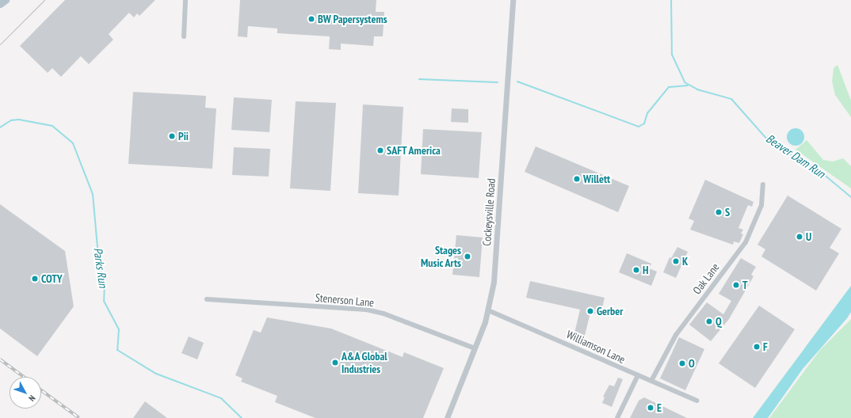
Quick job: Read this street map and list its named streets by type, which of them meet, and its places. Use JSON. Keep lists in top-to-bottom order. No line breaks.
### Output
{"streets":{"street":["Cockeysville Road","Oak Lane","Stenerson Lane","Williamson Lane"]},"crossings":[["Cockeysville Road","Stenerson Lane"],["Cockeysville Road","Williamson Lane"],["Oak Lane","Williamson Lane"]],"water":["Beaver Dam Run","Parks Run"],"places":["BW Papersystems","Pii","SAFT America","Willett","S","U","Stages Music Arts","K","H","COTY","T","Gerber","Q","F","A&A Global Industries","O","E"],"north":"bottom right"}
